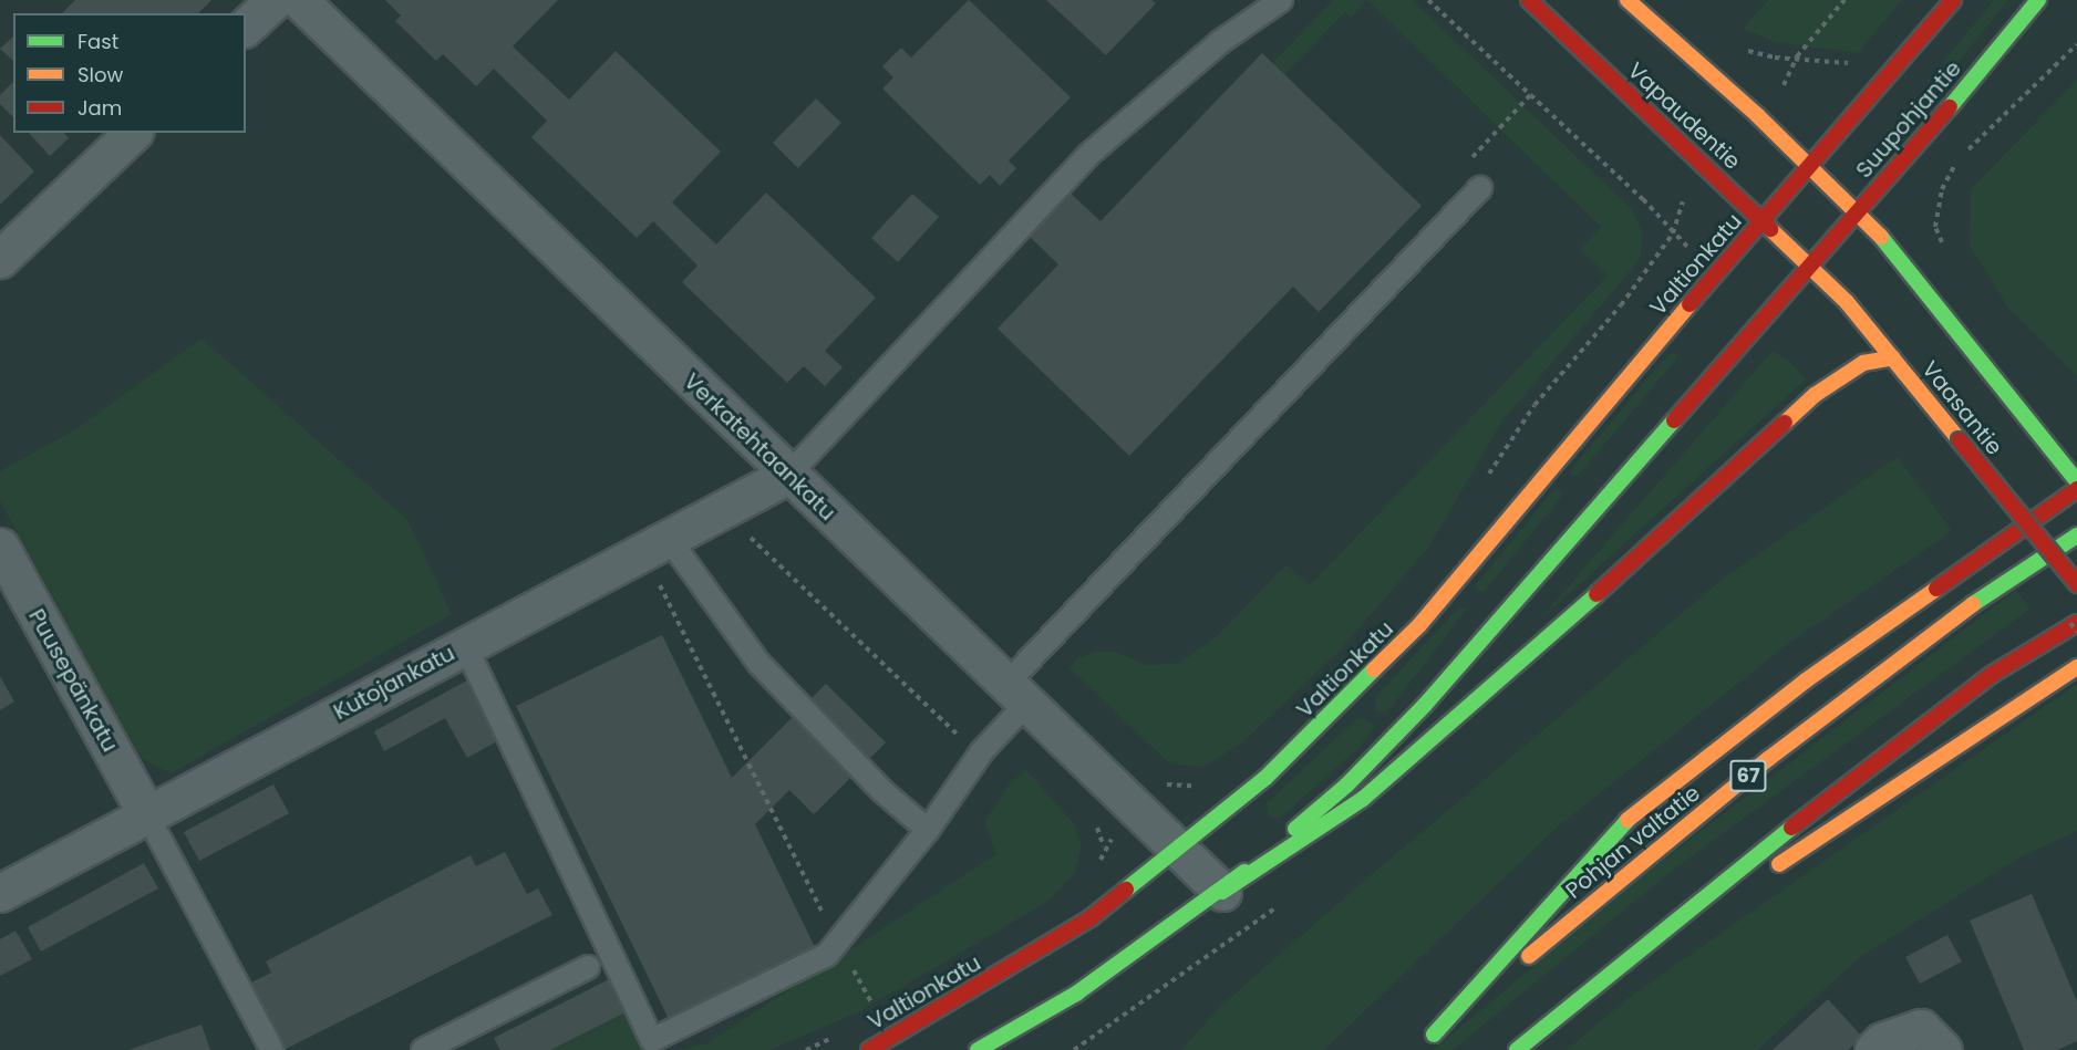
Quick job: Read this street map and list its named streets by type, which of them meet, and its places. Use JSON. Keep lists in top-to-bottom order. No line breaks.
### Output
{"streets":{"main road":["Vapaudentie","Suupohjantie","Valtionkatu","Vaasantie","67","Pohjan valtatie"],"street":["Verkatehtaankatu","Puusepänkatu","Kutojankatu"]},"crossings":[["Vapaudentie","Suupohjantie"],["Vapaudentie","Valtionkatu"],["Vapaudentie","Vaasantie"],["Suupohjantie","Valtionkatu"],["Suupohjantie","Vaasantie"],["Valtionkatu","Verkatehtaankatu"],["Verkatehtaankatu","Kutojankatu"],["Puusepänkatu","Kutojankatu"]],"legend":["Fast","Slow","Jam"]}
